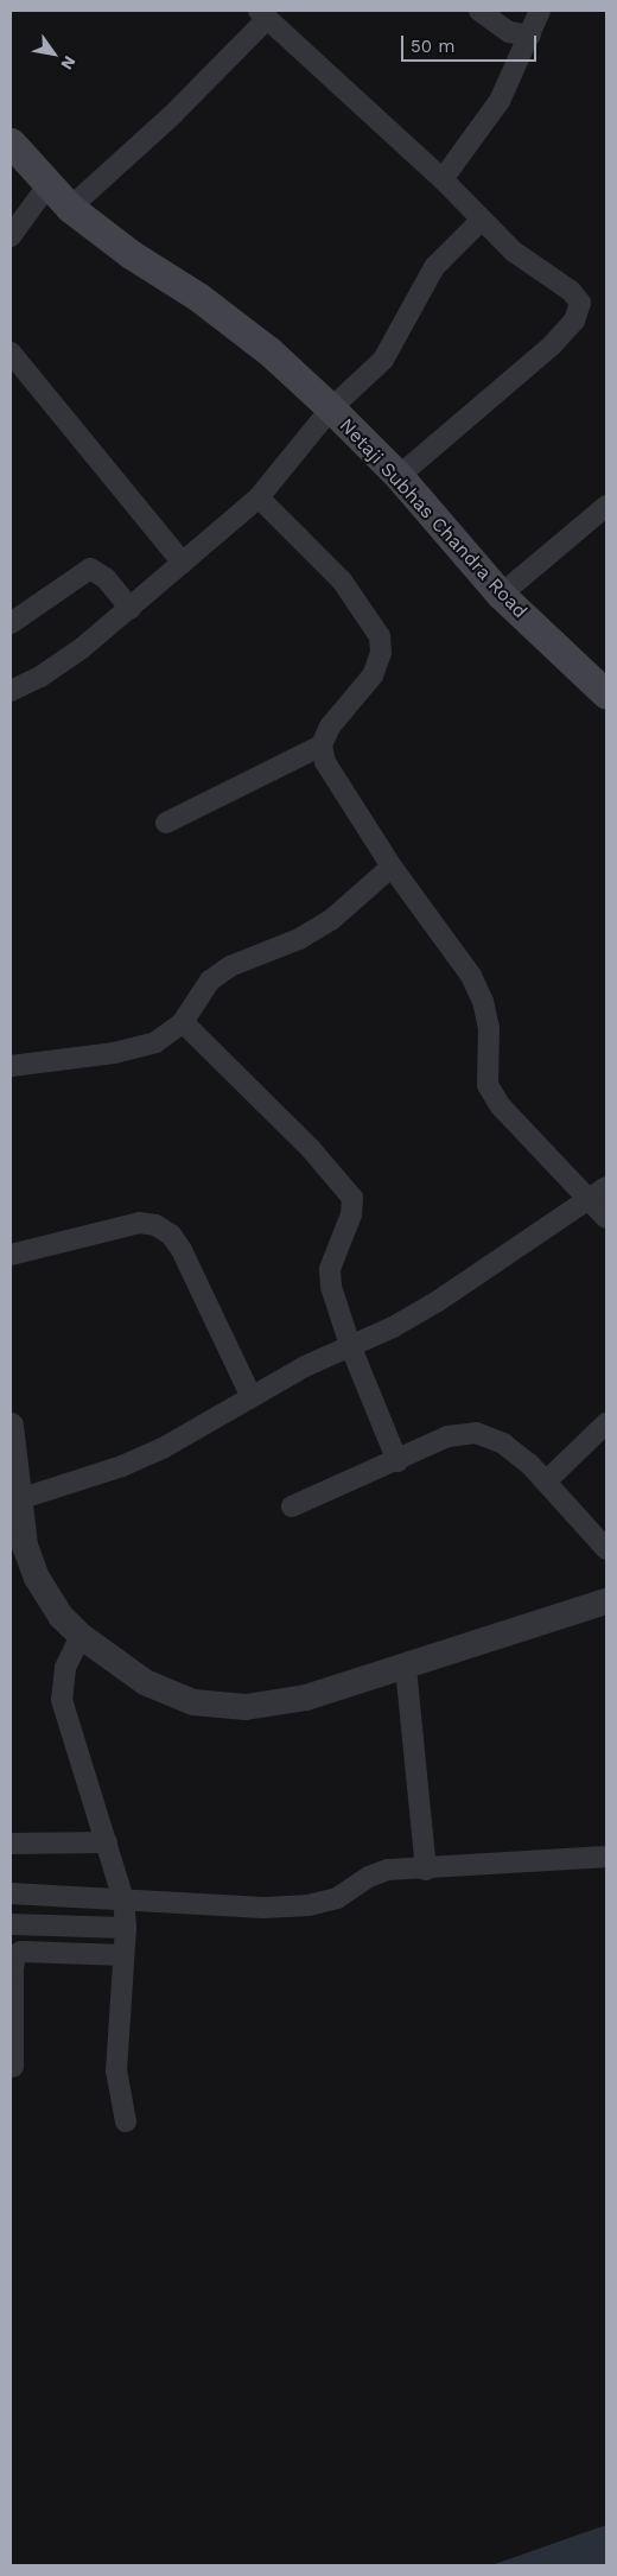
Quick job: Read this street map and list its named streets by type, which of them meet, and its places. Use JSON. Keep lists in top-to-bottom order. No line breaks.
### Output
{"streets":{"main road":["Netaji Subhas Chandra Road"]},"scale_bar":"50 m","north":"bottom right"}
